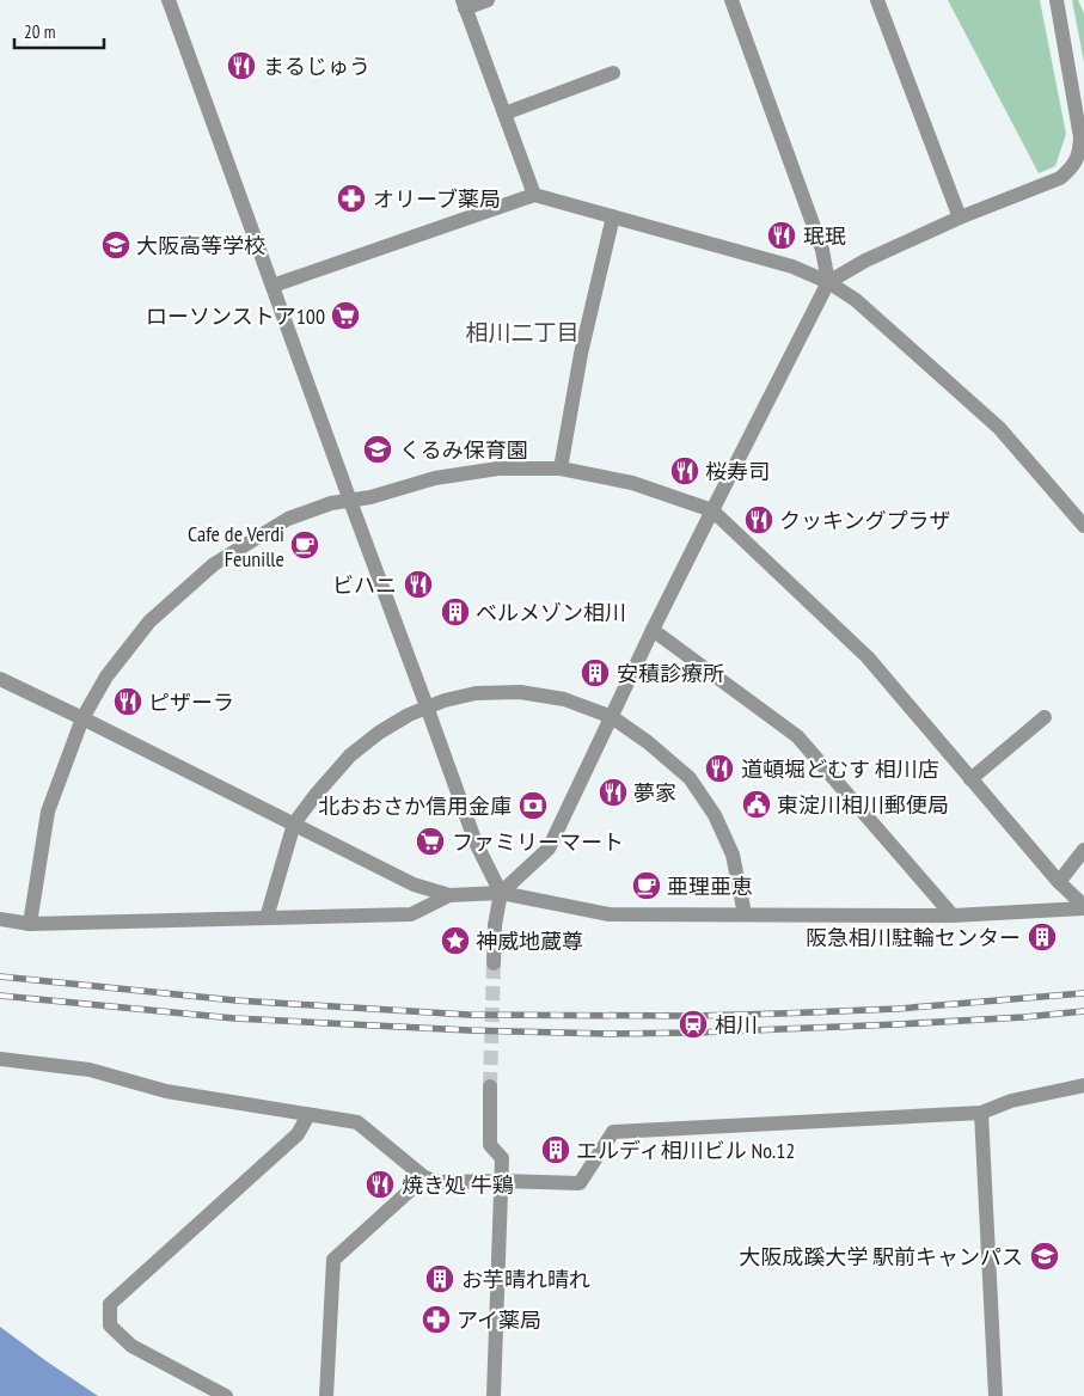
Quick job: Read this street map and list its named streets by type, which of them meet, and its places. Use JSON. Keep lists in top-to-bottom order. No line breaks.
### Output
{"districts":["相川二丁目"],"places":{"restaurant":["まるじゅう","珉珉","桜寿司","クッキングプラザ","ビハニ","ピザーラ","道頓堀どむす 相川店","夢家","焼き処 牛鶏"],"pharmacy":["オリーブ薬局","アイ薬局"],"school or university":["大阪高等学校","くるみ保育園","大阪成蹊大学 駅前キャンパス"],"supermarket":["ローソンストア100","ファミリーマート"],"cafe":["Cafe de Verdi Feunille","亜理亜恵"],"building":["ベルメゾン相川","安積診療所","阪急相川駐輪センター","エルディ相川ビル No.12","お芋晴れ晴れ"],"public building":["東淀川相川郵便局"],"bank":["北おおさか信用金庫"],"place":["神威地蔵尊"],"station":["相川"]},"scale_bar":"20 m"}
